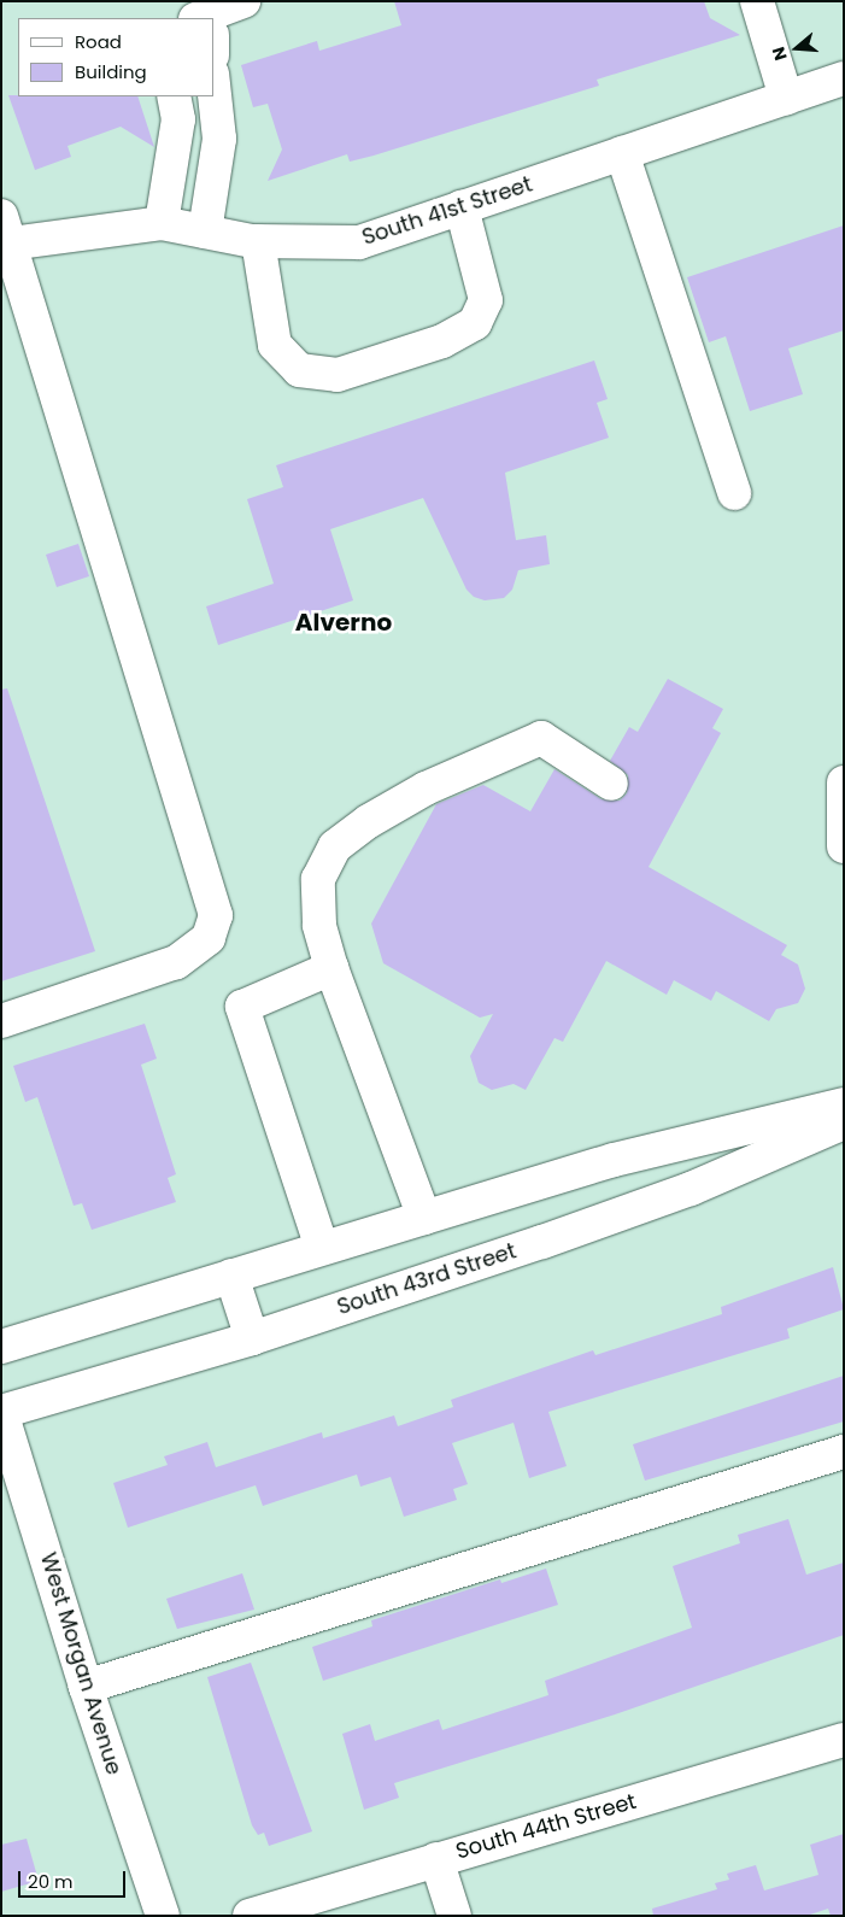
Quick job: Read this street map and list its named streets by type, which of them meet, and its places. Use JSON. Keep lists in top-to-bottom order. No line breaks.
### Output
{"streets":{"street":["South 41st Street","South 43rd Street","West Morgan Avenue","South 44th Street"]},"crossings":[["South 43rd Street","West Morgan Avenue"]],"districts":["Alverno"],"legend":["Road","Building"],"scale_bar":"20 m","north":"left"}
